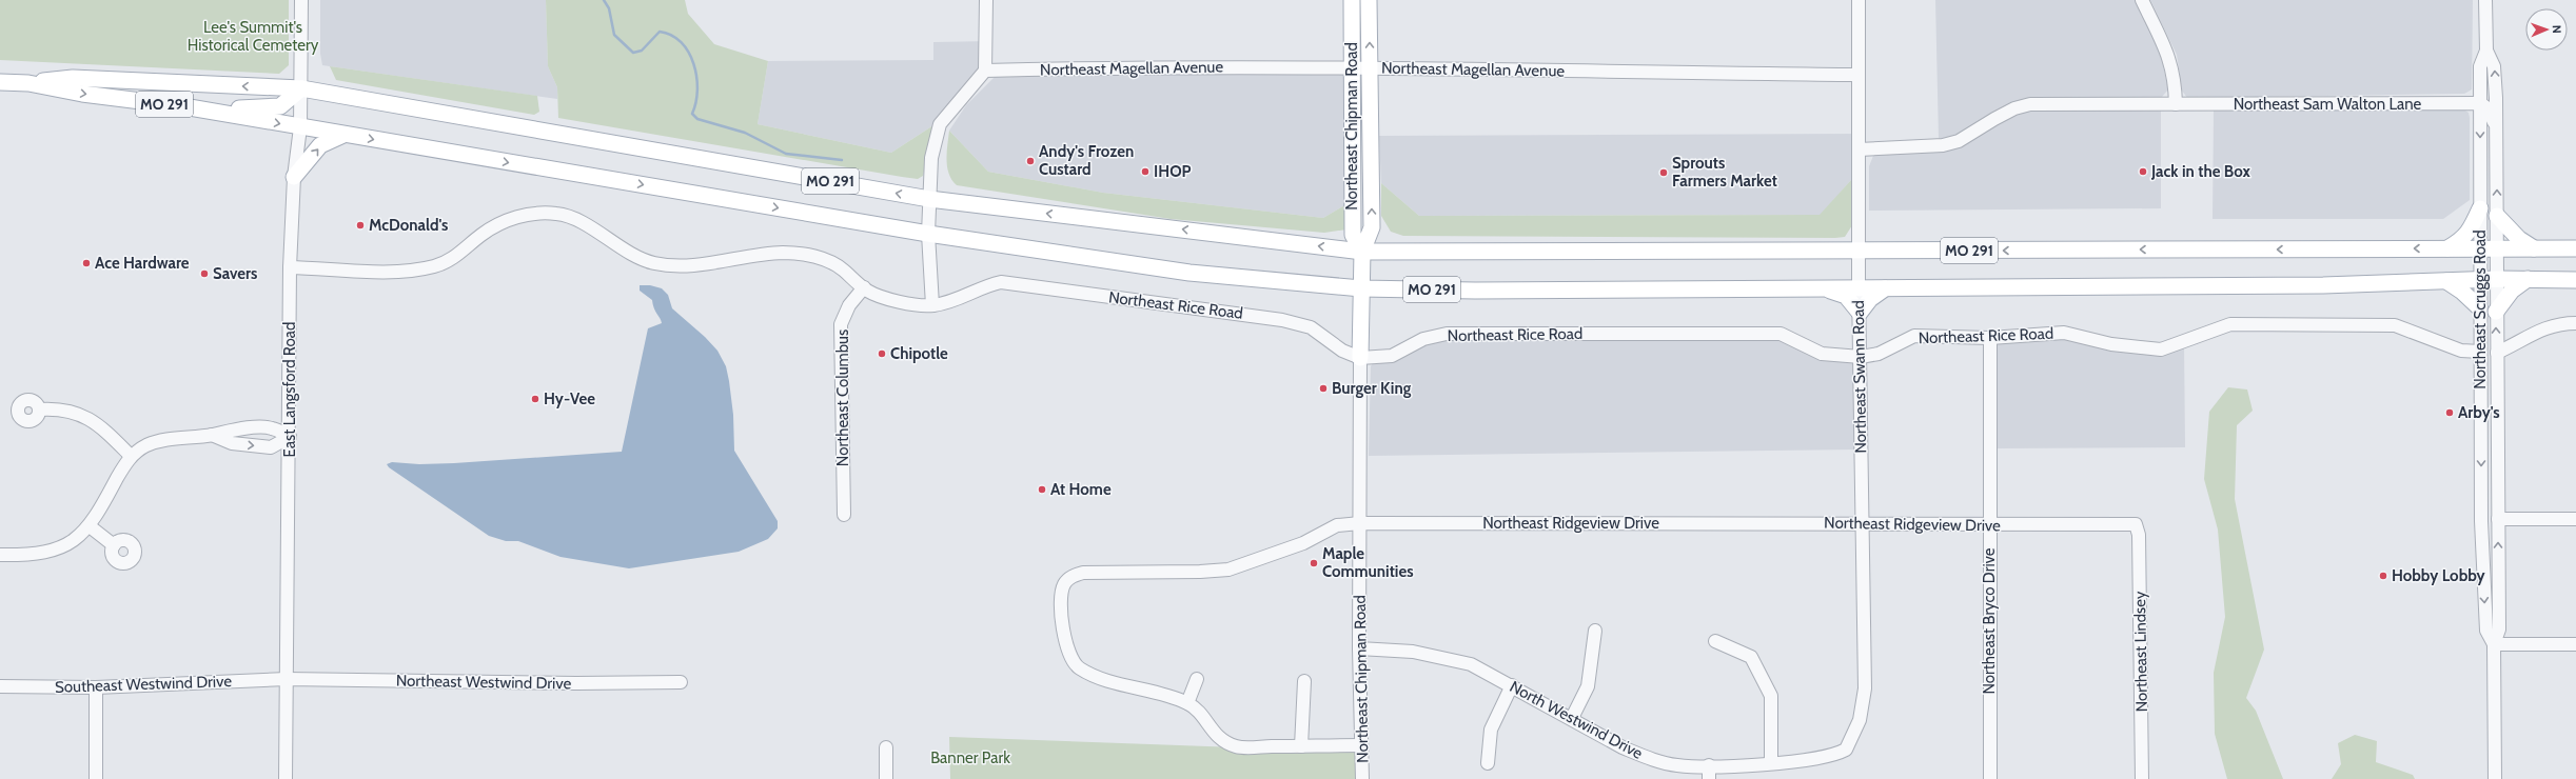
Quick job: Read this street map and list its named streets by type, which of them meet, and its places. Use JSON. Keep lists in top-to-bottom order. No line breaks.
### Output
{"streets":{"main road":["MO 291","Northeast Chipman Road"],"street":["Northeast Magellan Avenue","Northeast Sam Walton Lane","Northeast Rice Road","Northeast Scruggs Road","Northeast Swann Road","East Langsford Road","Northeast Columbus","Northeast Ridgeview Drive","Northeast Bryco Drive","Northeast Lindsey","Northeast Westwind Drive","Southeast Westwind Drive","North Westwind Drive"]},"crossings":[["Northeast Magellan Avenue","Northeast Chipman Road"],["Northeast Magellan Avenue","Northeast Swann Road"],["MO 291","Northeast Chipman Road"],["MO 291","Northeast Scruggs Road"],["MO 291","Northeast Swann Road"],["MO 291","East Langsford Road"],["Northeast Sam Walton Lane","Northeast Scruggs Road"],["Northeast Sam Walton Lane","Northeast Swann Road"],["Northeast Chipman Road","Northeast Rice Road"],["Northeast Chipman Road","Northeast Ridgeview Drive"],["Northeast Chipman Road","North Westwind Drive"],["Northeast Rice Road","Northeast Scruggs Road"],["Northeast Rice Road","Northeast Swann Road"],["Northeast Rice Road","East Langsford Road"],["Northeast Rice Road","Northeast Columbus"],["Northeast Rice Road","Northeast Bryco Drive"],["Northeast Swann Road","Northeast Ridgeview Drive"],["Northeast Swann Road","North Westwind Drive"],["East Langsford Road","Northeast Westwind Drive"],["East Langsford Road","Southeast Westwind Drive"],["Northeast Ridgeview Drive","Northeast Bryco Drive"],["Northeast Ridgeview Drive","Northeast Lindsey"],["Northeast Westwind Drive","Southeast Westwind Drive"]],"parks":["Lee's Summit's Historical Cemetery","Banner Park"],"places":["Andy's Frozen Custard","IHOP","Jack in the Box","Sprouts Farmers Market","McDonald's","Ace Hardware","Savers","Chipotle","Burger King","Hy-Vee","Arby's","At Home","Maple Communities","Hobby Lobby"],"north":"right"}
